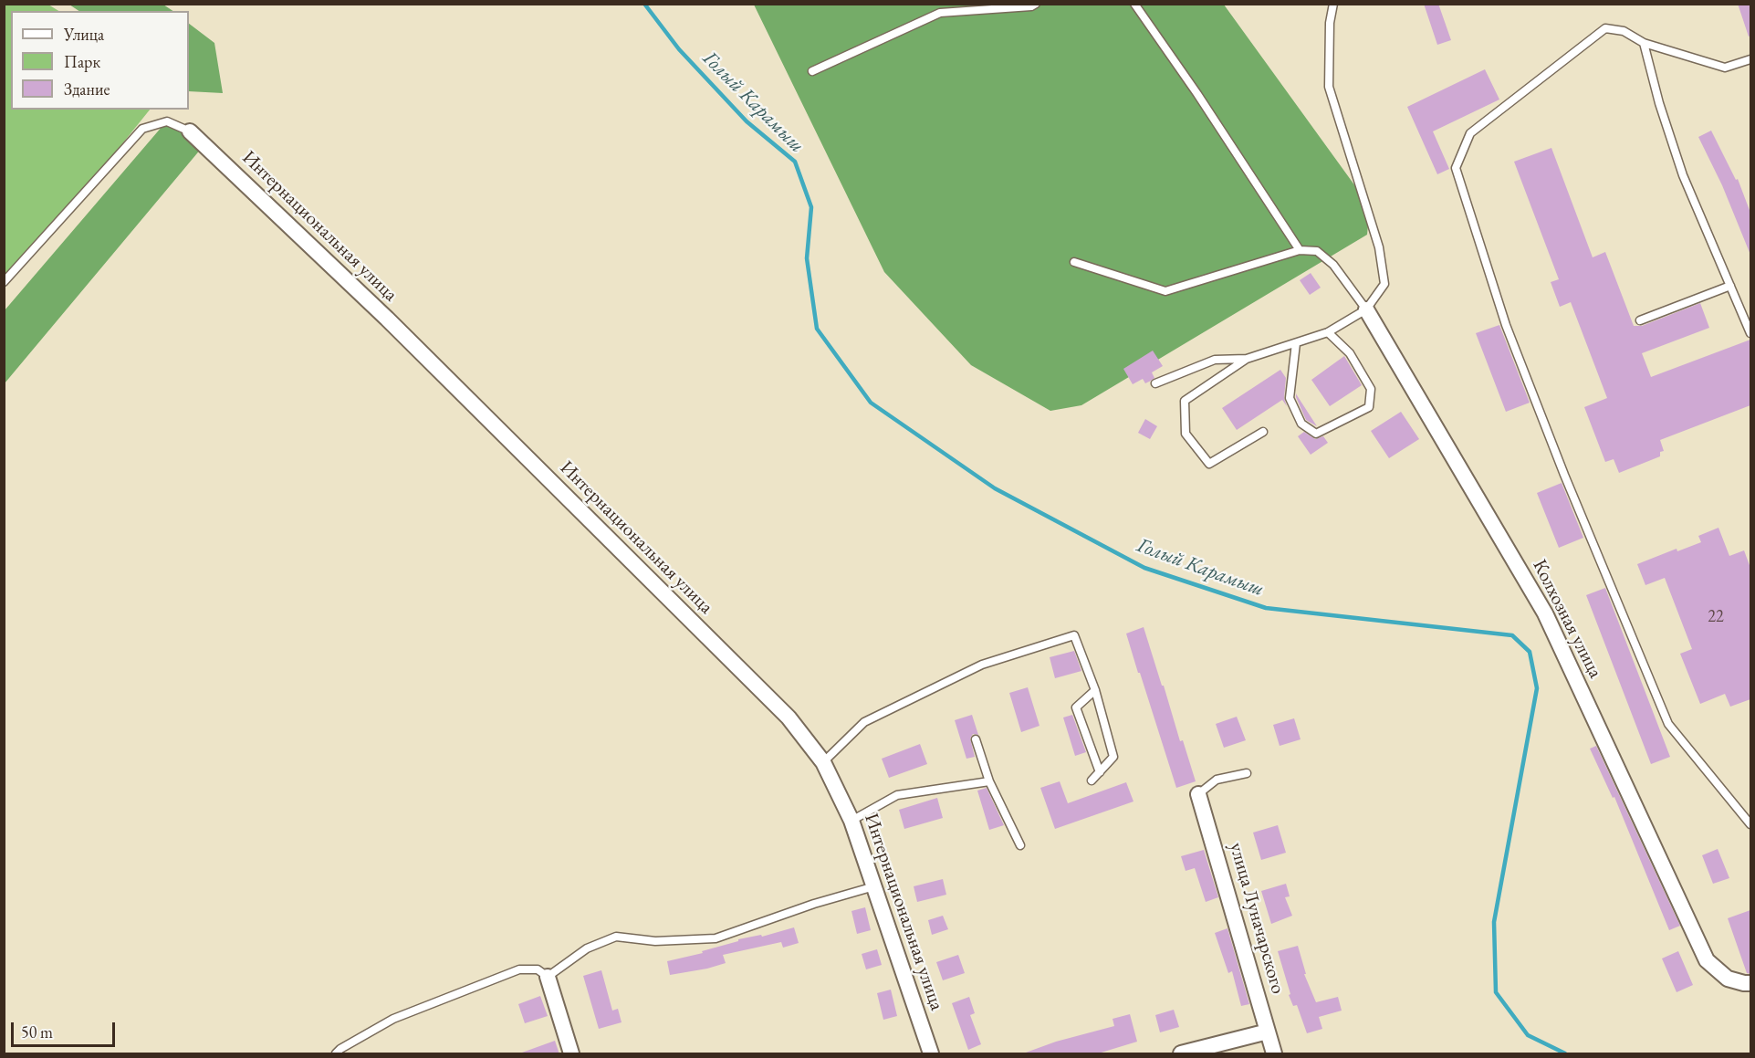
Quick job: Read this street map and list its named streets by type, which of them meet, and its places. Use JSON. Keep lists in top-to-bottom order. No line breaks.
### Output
{"streets":{"street":["Интернациональная улица","Колхозная улица","улица Луначарского"]},"water":["Голый Карамыш"],"house_numbers":["22"],"legend":["Улица","Парк","Здание"],"scale_bar":"50 m"}
